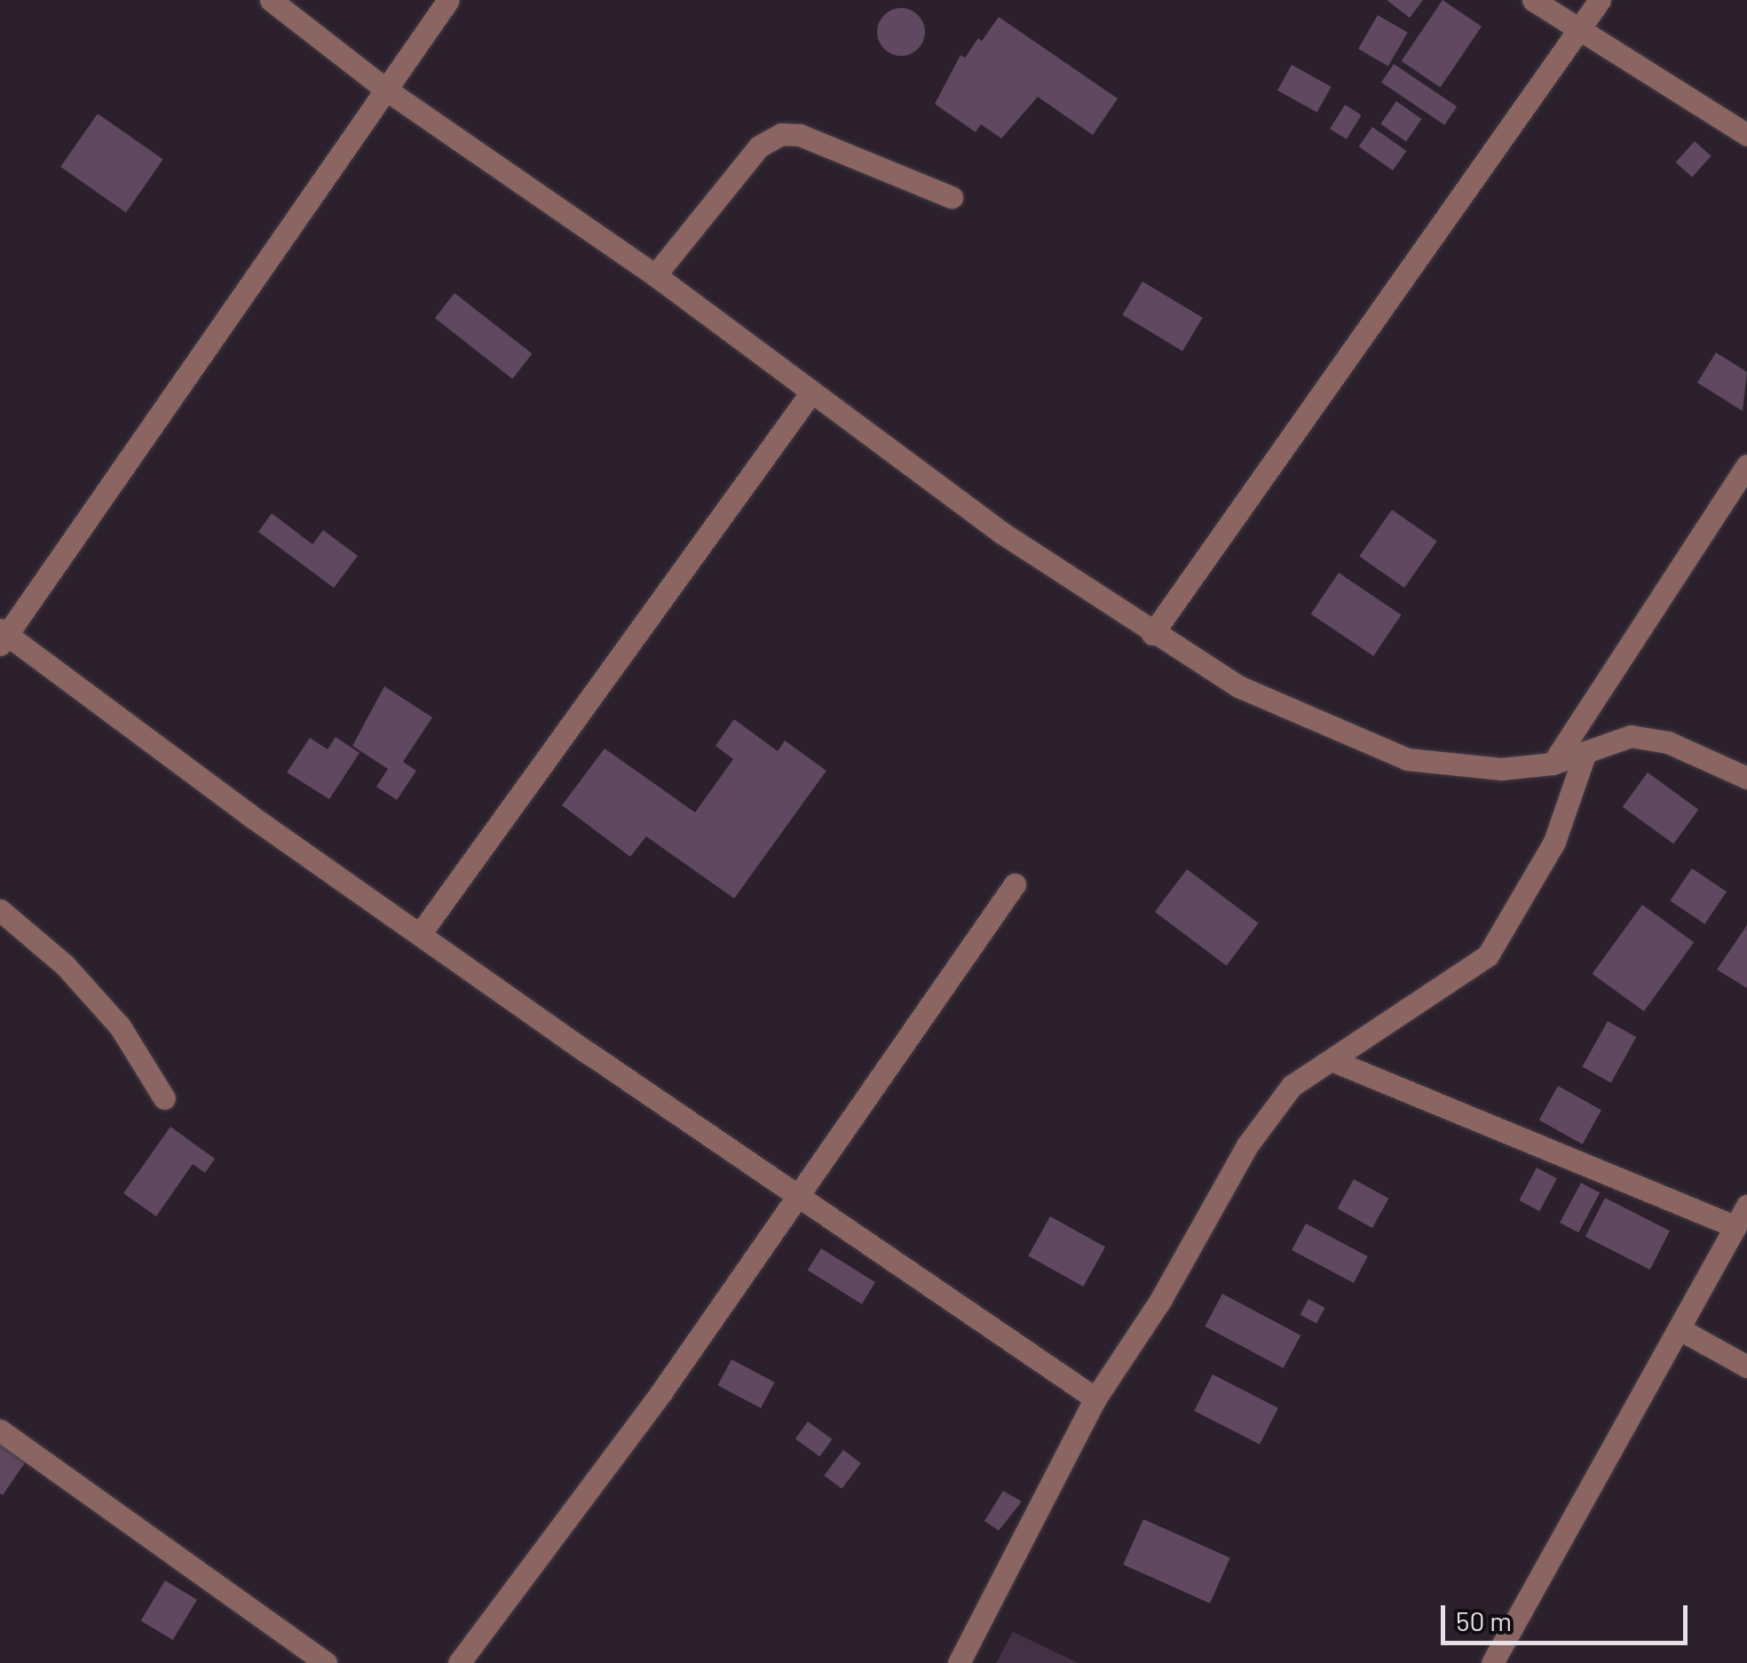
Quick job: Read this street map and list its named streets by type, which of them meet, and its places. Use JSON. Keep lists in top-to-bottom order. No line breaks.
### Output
{"scale_bar":"50 m"}
